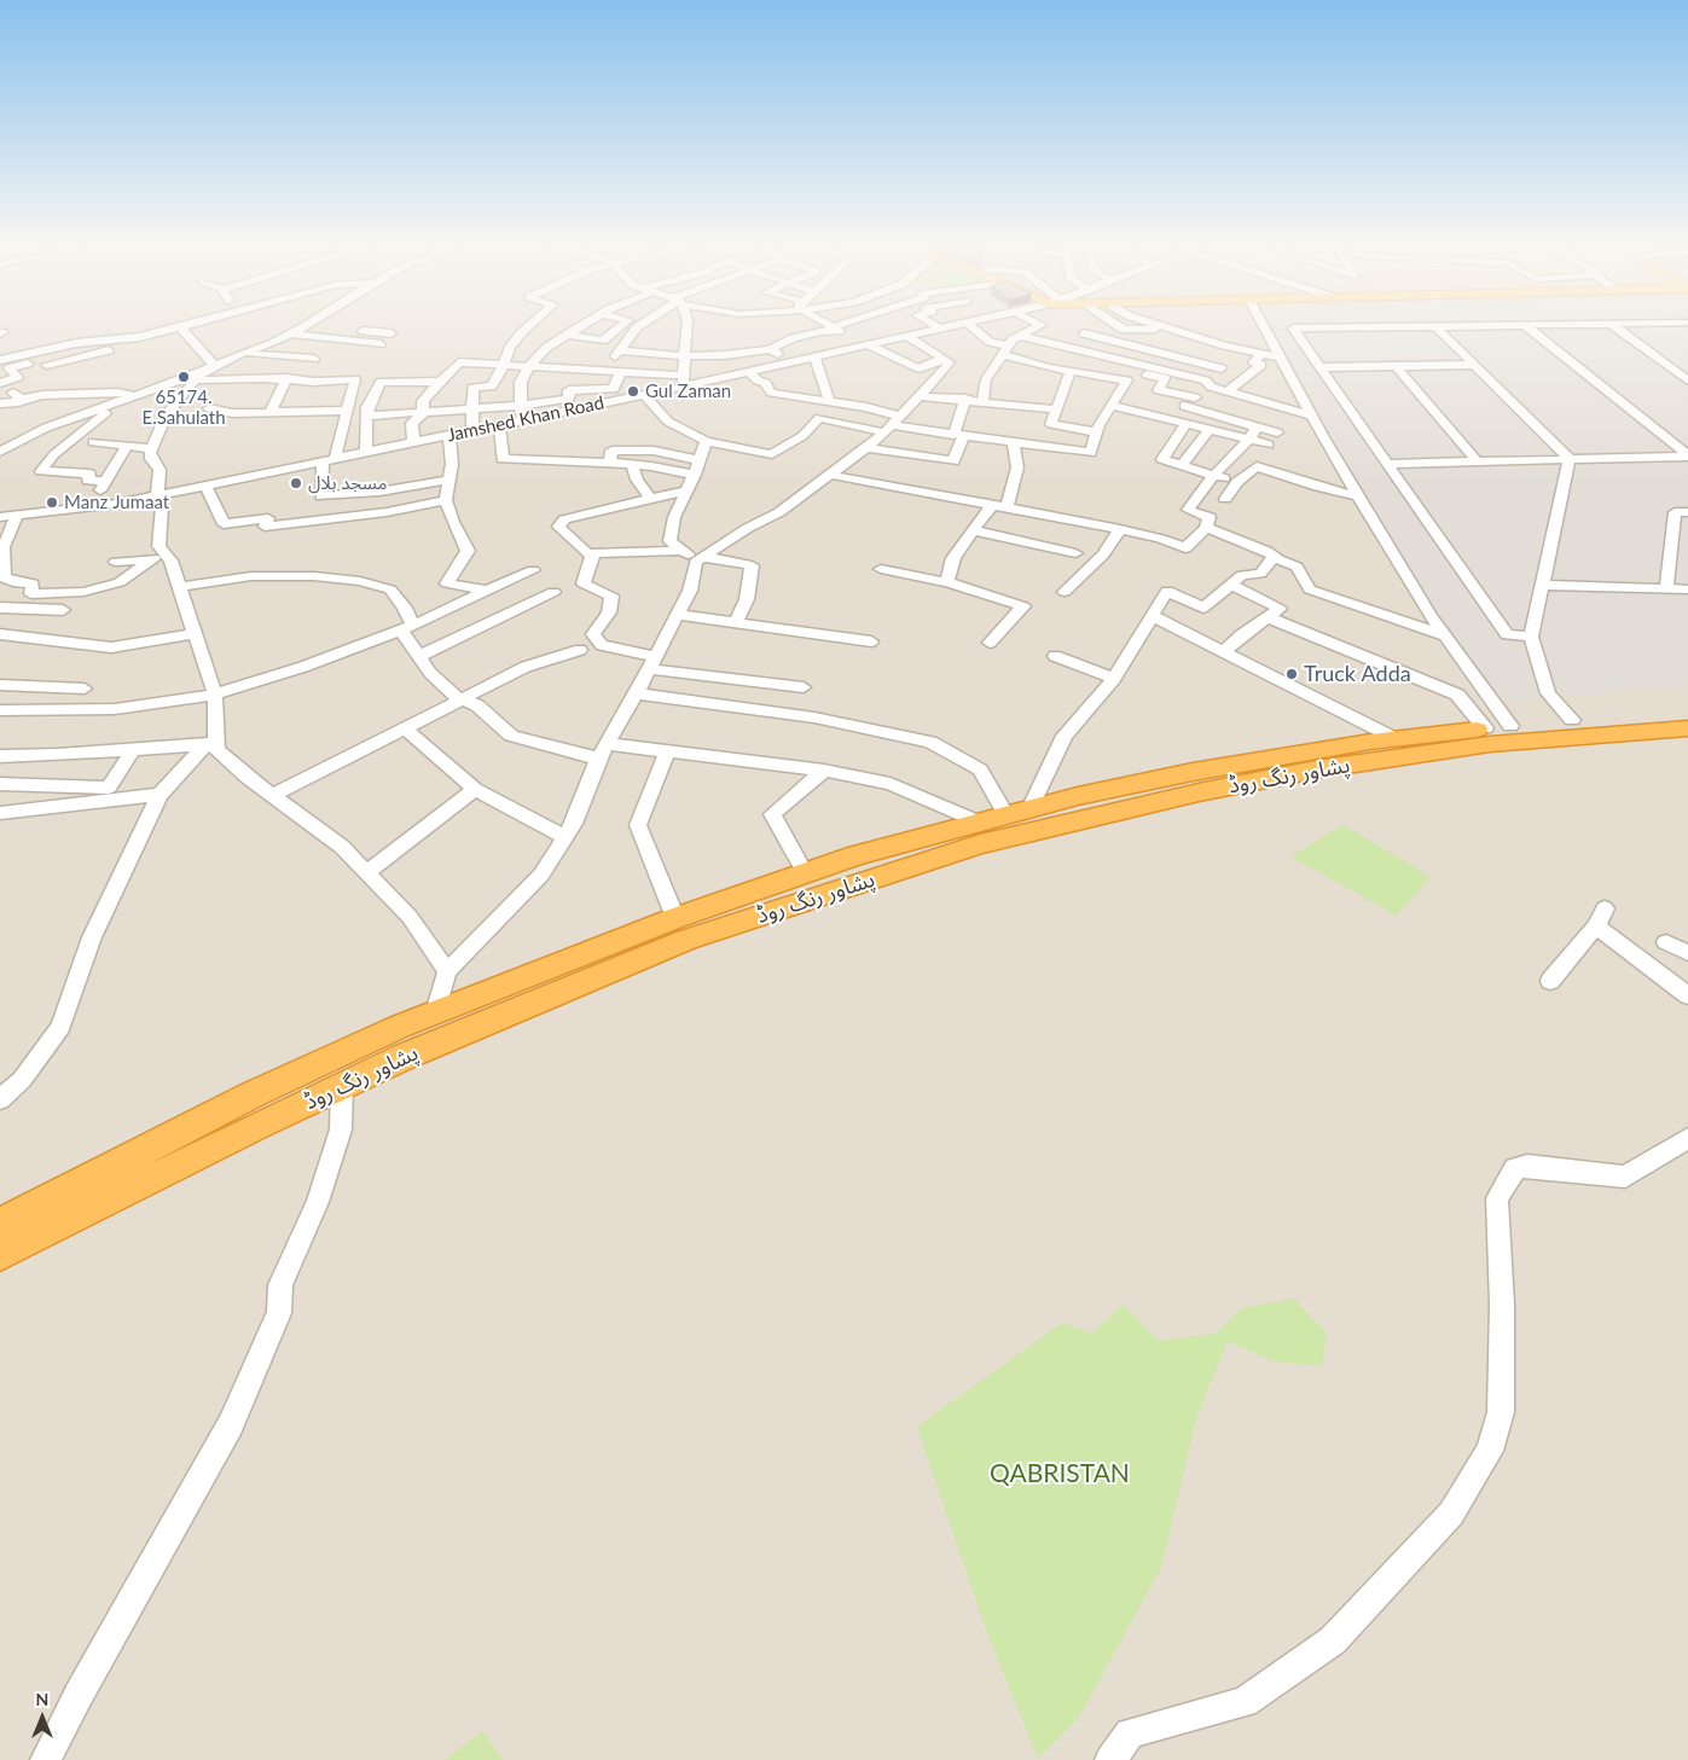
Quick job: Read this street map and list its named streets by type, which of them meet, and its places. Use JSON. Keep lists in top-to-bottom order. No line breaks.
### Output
{"streets":{"highway":["پشاور رنگ روڈ"],"street":["Jamshed Khan Road"]},"parks":["QABRISTAN"],"places":["65174. E.Sahulath","Gul Zaman","مسجد بلال","Manz Jumaat","Truck Adda"],"north":"top"}
